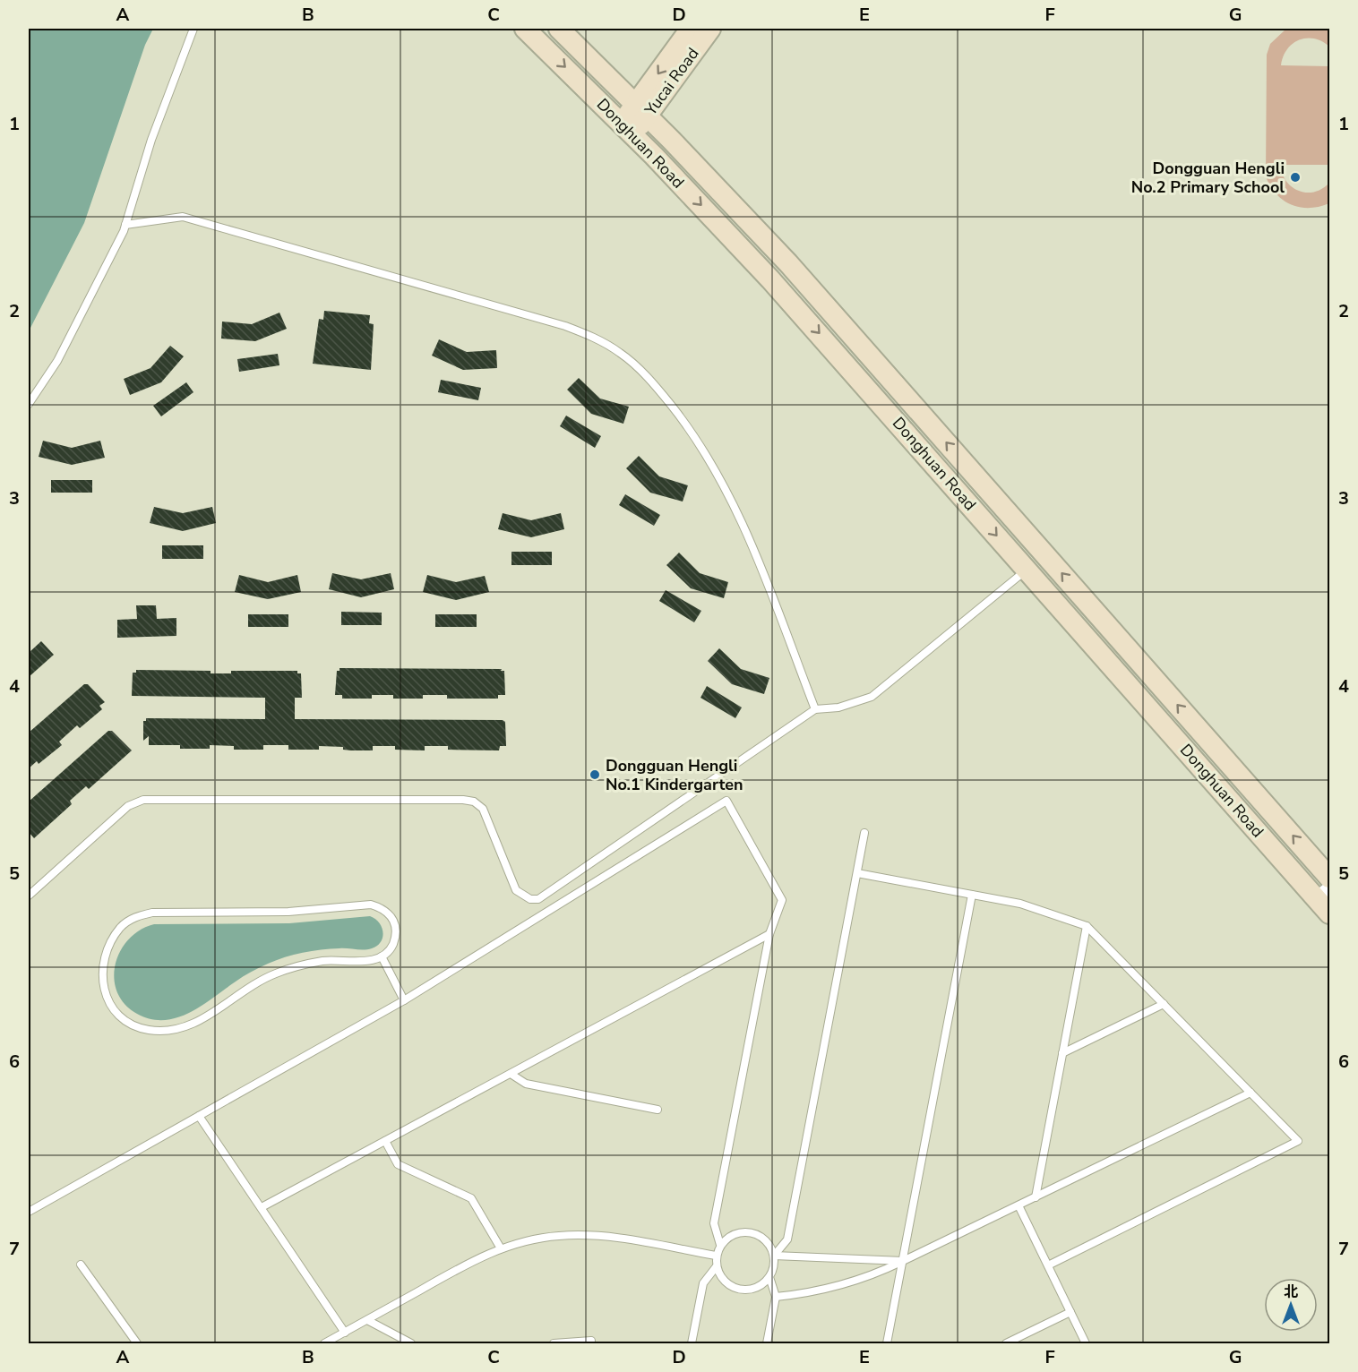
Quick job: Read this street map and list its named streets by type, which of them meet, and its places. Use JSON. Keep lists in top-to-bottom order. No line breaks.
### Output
{"streets":{"main road":["Yucai Road","Donghuan Road"]},"crossings":[["Yucai Road","Donghuan Road"]],"places":["Dongguan Hengli No.2 Primary School","Dongguan Hengli No.1 Kindergarten"],"north":"top","grid":{"columns":["A","B","C","D","E","F","G"],"rows":["1","2","3","4","5","6","7"]}}
